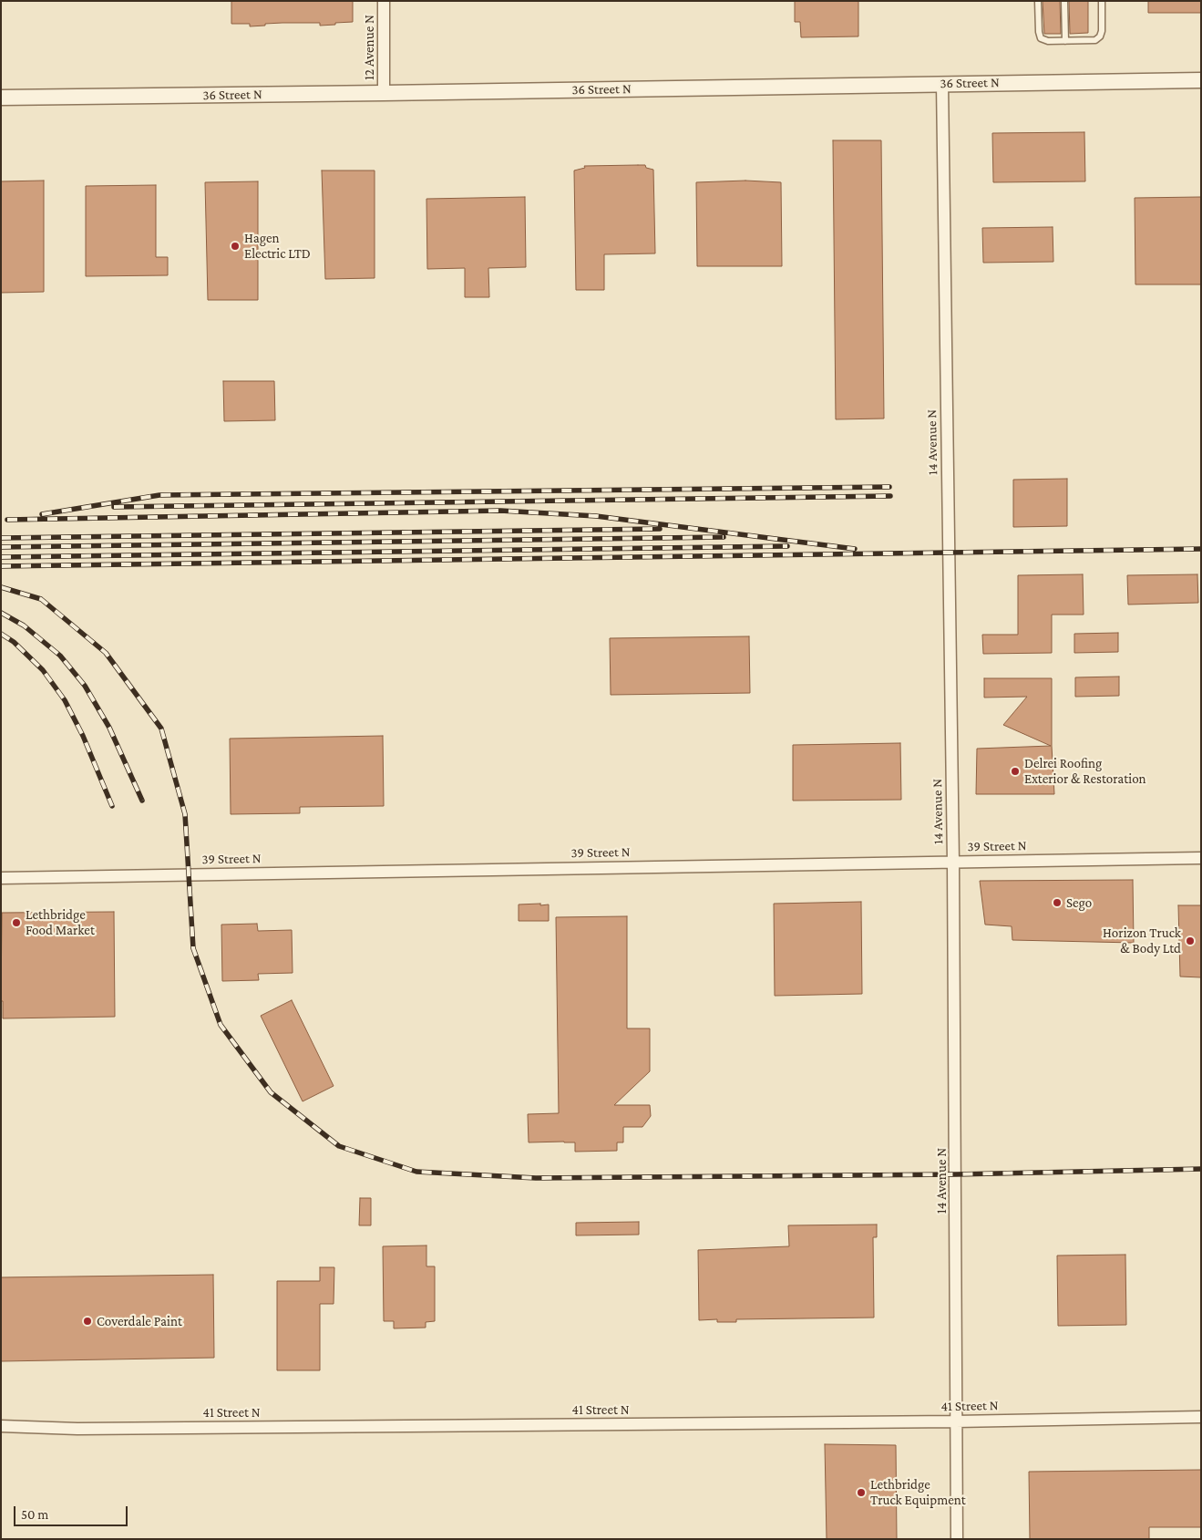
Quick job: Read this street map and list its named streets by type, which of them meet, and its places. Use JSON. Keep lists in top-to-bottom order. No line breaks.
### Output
{"streets":{"street":["12 Avenue N","36 Street N","14 Avenue N","39 Street N","41 Street N"]},"crossings":[["12 Avenue N","36 Street N"],["36 Street N","14 Avenue N"],["14 Avenue N","39 Street N"],["14 Avenue N","41 Street N"]],"places":["Hagen Electric LTD","Delrei Roofing Exterior & Restoration","Sego","Lethbridge Food Market","Horizon Truck & Body Ltd","Coverdale Paint","Lethbridge Truck Equipment"],"scale_bar":"50 m"}
